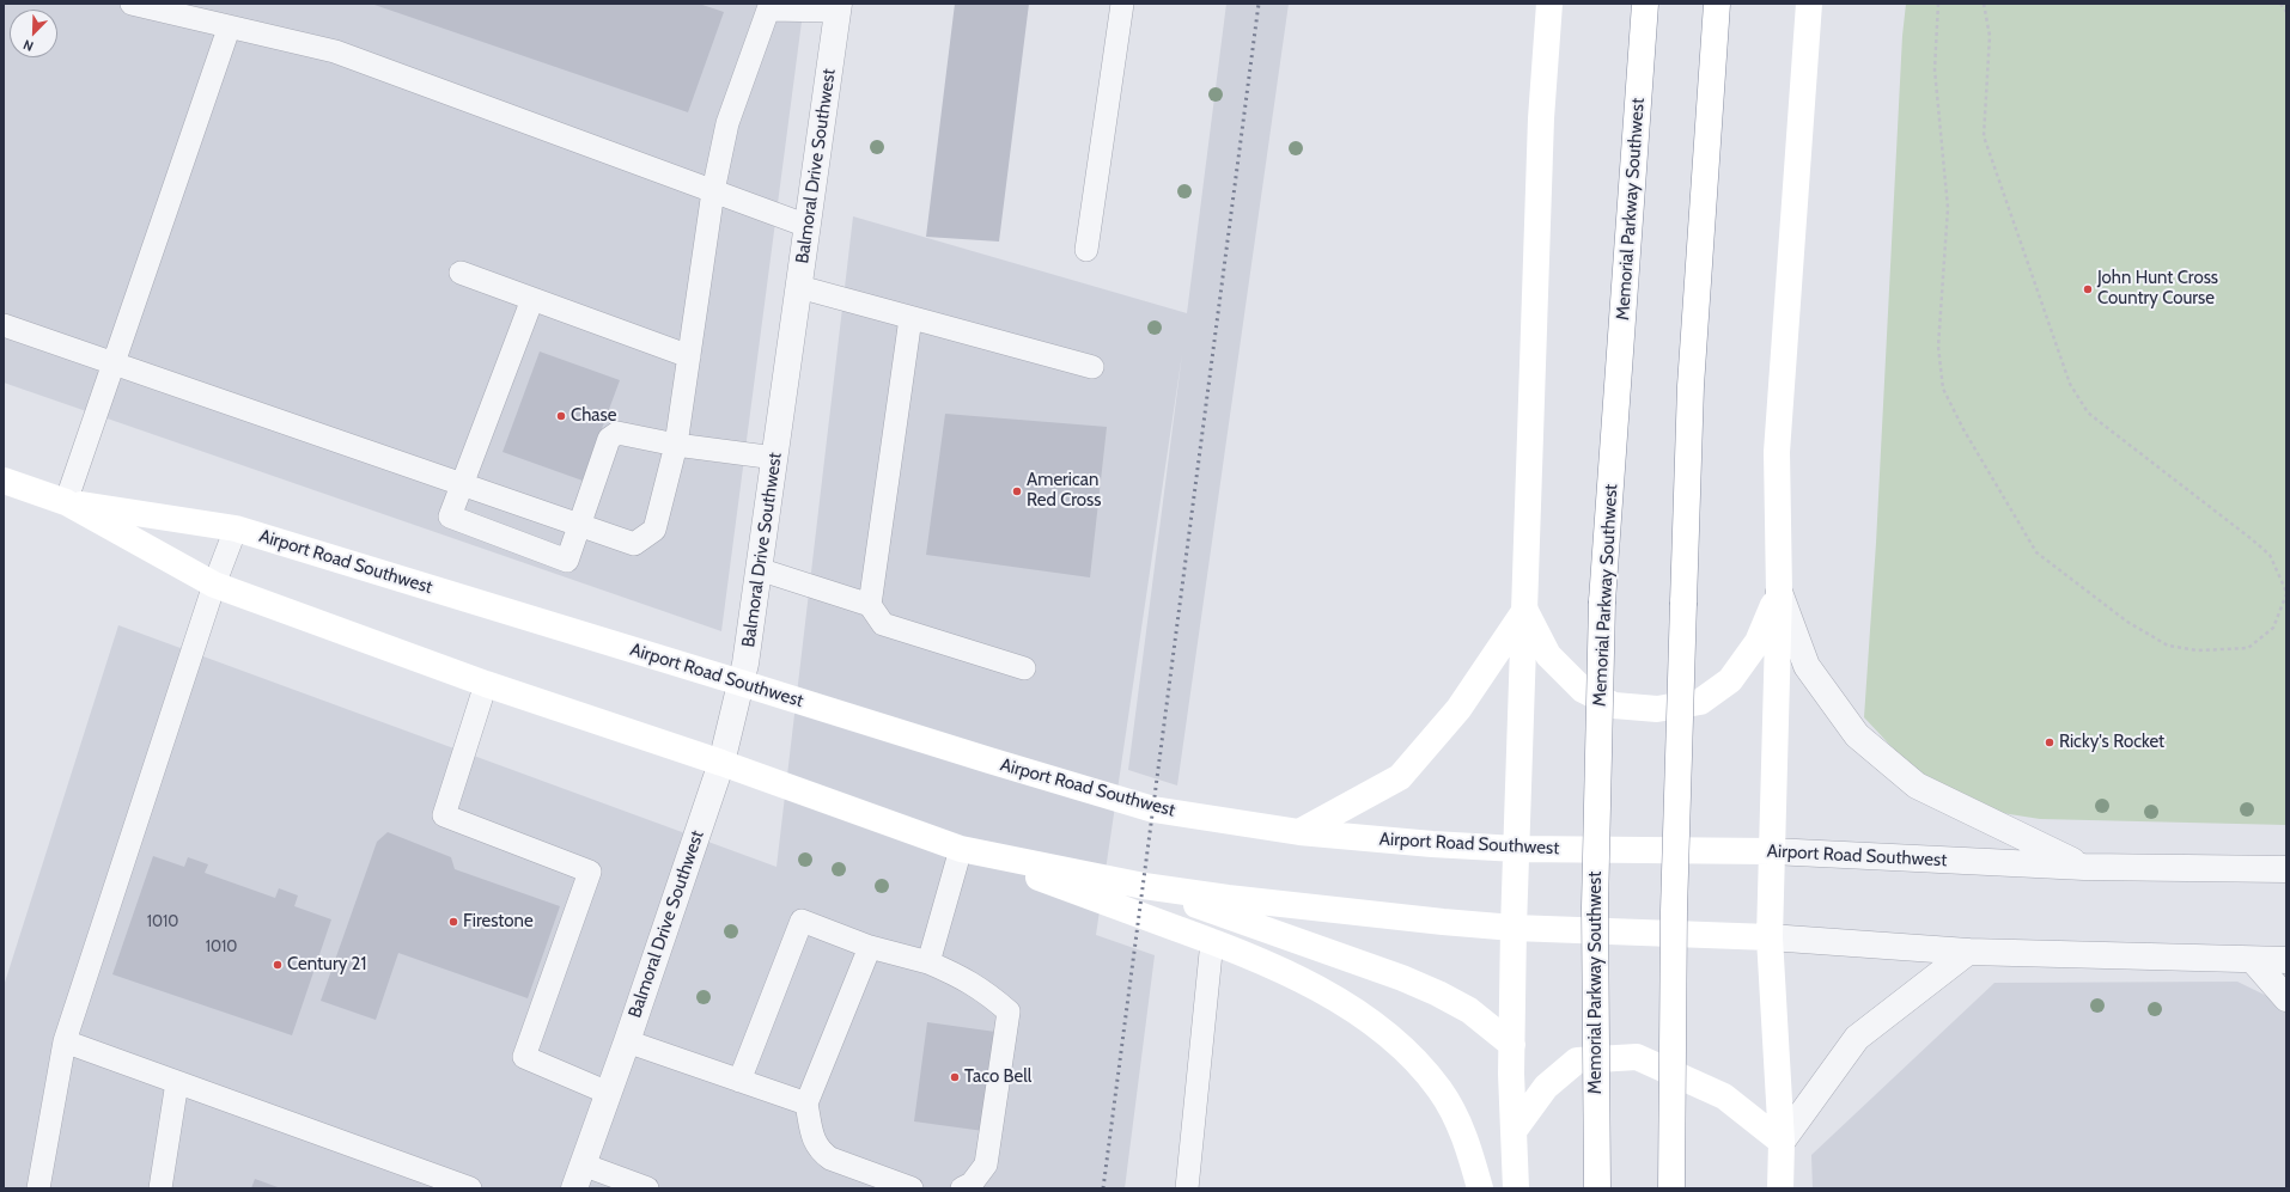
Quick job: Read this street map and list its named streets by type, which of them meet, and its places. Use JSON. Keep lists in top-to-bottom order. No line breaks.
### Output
{"streets":{"main road":["Memorial Parkway Southwest","Airport Road Southwest"],"street":["Balmoral Drive Southwest"]},"crossings":[["Balmoral Drive Southwest","Airport Road Southwest"]],"places":["John Hunt Cross Country Course","Chase","American Red Cross","Ricky's Rocket","Firestone","Century 21","Taco Bell"],"house_numbers":["1010","1010"],"north":"bottom left"}
